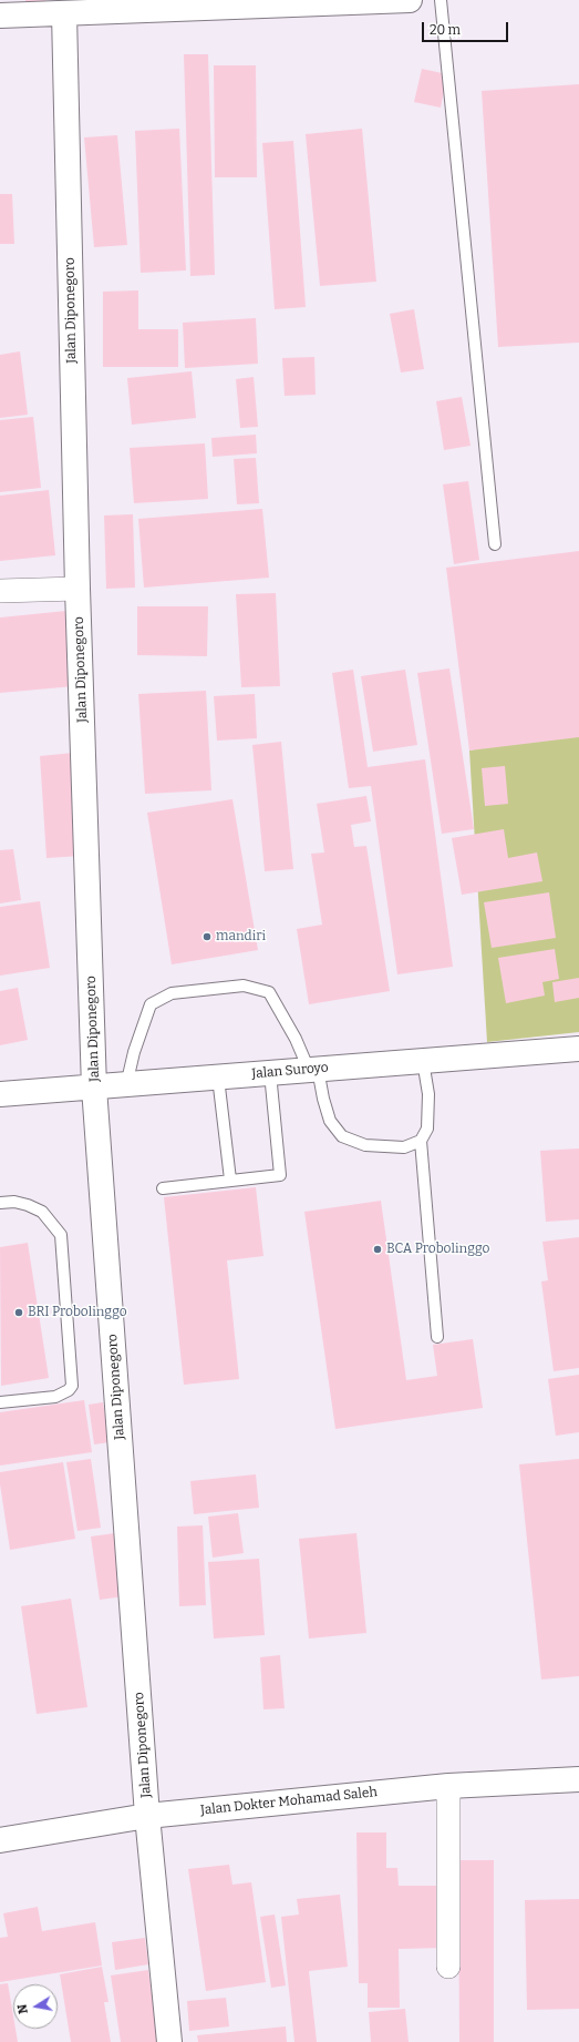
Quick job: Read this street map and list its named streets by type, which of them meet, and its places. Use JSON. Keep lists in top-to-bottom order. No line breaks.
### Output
{"streets":{"street":["Jalan Diponegoro","Jalan Suroyo","Jalan Dokter Mohamad Saleh"]},"crossings":[["Jalan Diponegoro","Jalan Suroyo"],["Jalan Diponegoro","Jalan Dokter Mohamad Saleh"]],"places":["mandiri","BCA Probolinggo","BRI Probolinggo"],"scale_bar":"20 m","north":"left"}
